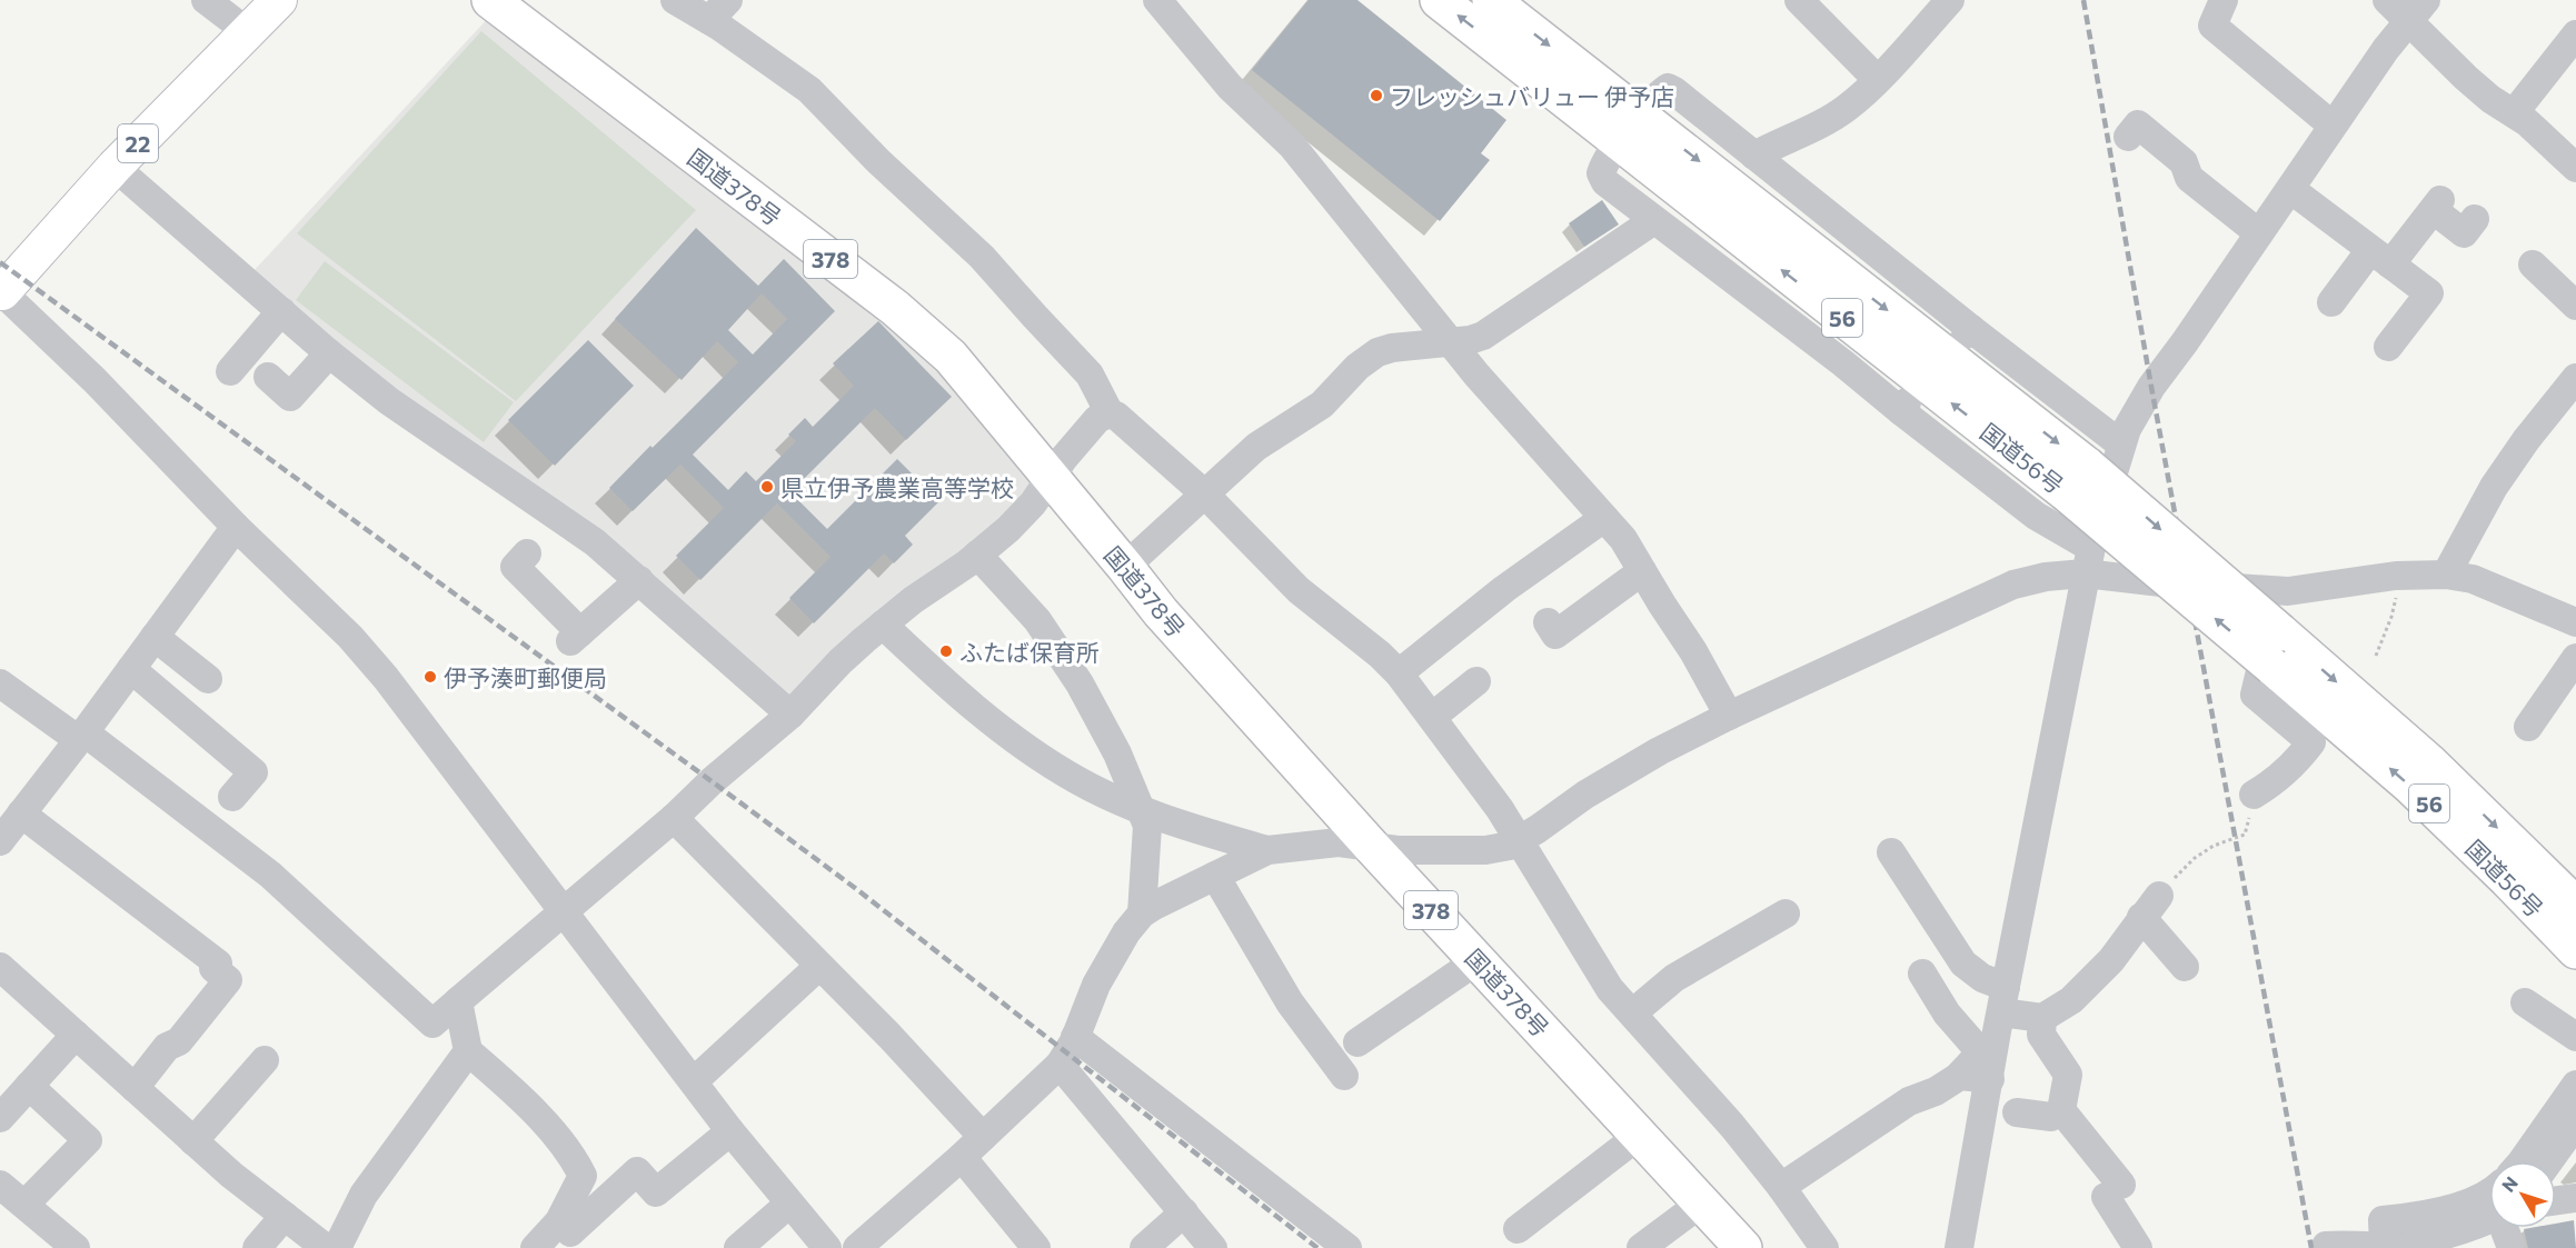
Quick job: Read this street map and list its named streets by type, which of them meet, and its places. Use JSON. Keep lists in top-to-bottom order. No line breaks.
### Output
{"streets":{"highway":["国道378号","378","56","国道56号"],"main road":["22"]},"places":["フレッシュバリュー 伊予店","県立伊予農業高等学校","ふたば保育所","伊予湊町郵便局"],"north":"top left"}
